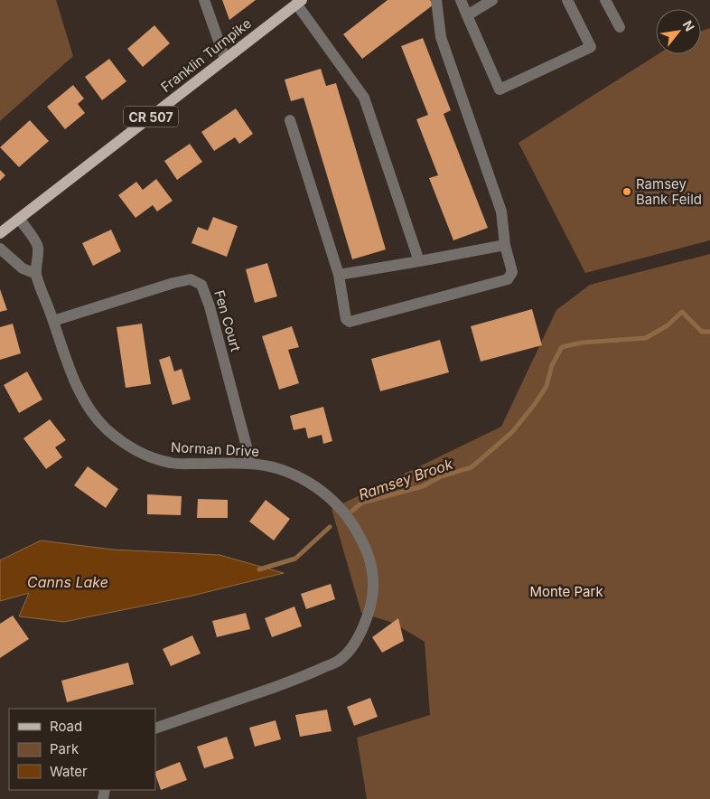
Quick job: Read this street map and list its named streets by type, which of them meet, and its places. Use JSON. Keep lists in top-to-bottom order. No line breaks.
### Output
{"streets":{"main road":["Franklin Turnpike","CR 507"],"street":["Fen Court","Norman Drive"]},"crossings":[["Franklin Turnpike","Norman Drive"],["Fen Court","Norman Drive"]],"water":["Ramsey Brook","Canns Lake"],"parks":["Monte Park"],"places":["Ramsey Bank Feild"],"legend":["Road","Park","Water"],"north":"top right"}
